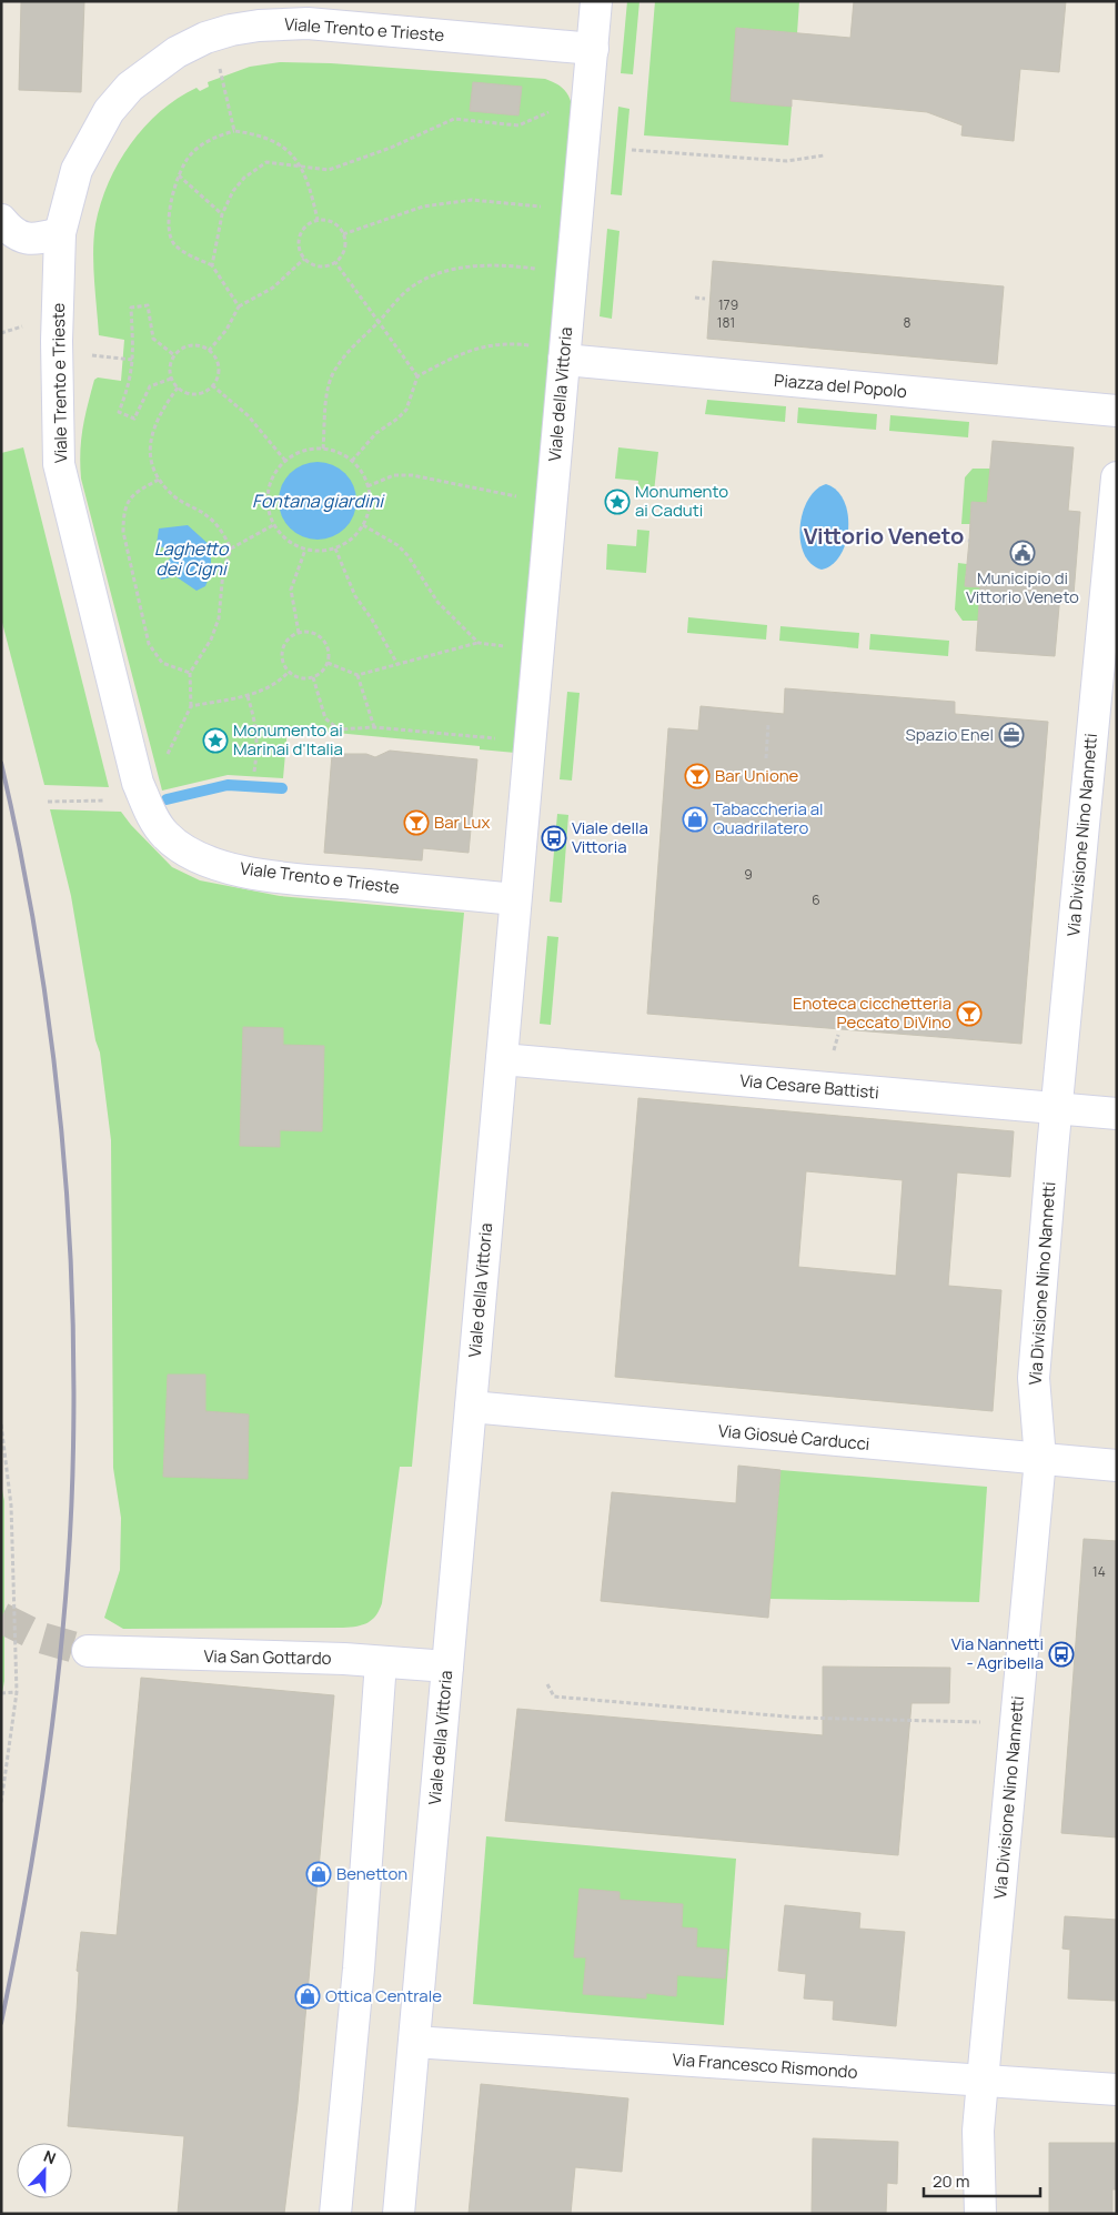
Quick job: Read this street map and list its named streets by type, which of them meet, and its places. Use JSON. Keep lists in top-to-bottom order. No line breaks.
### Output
{"streets":{"street":["Viale Trento e Trieste","Piazza del Popolo","Viale della Vittoria","Via Divisione Nino Nannetti","Via Cesare Battisti","Via Giosuè Carducci","Via San Gottardo","Via Francesco Rismondo"]},"crossings":[["Viale Trento e Trieste","Viale della Vittoria"],["Piazza del Popolo","Viale della Vittoria"],["Viale della Vittoria","Via Cesare Battisti"],["Viale della Vittoria","Via Giosuè Carducci"],["Viale della Vittoria","Via San Gottardo"],["Viale della Vittoria","Via Francesco Rismondo"],["Via Divisione Nino Nannetti","Via Cesare Battisti"],["Via Divisione Nino Nannetti","Via Giosuè Carducci"],["Via Divisione Nino Nannetti","Via Francesco Rismondo"]],"districts":["Vittorio Veneto"],"water":["Fontana giardini","Laghetto dei Cigni"],"places":{"place":["Monumento ai Caduti","Monumento ai Marinai d'Italia"],"public building":["Municipio di Vittorio Veneto"],"office":["Spazio Enel"],"bar":["Bar Unione","Bar Lux","Enoteca cicchetteria Peccato DiVino"],"shop":["Tabaccheria al Quadrilatero","Benetton","Ottica Centrale"],"bus stop":["Viale della Vittoria","Via Nannetti - Agribella"]},"house_numbers":["179","181","8","9","6","14"],"scale_bar":"20 m","north":"top"}
